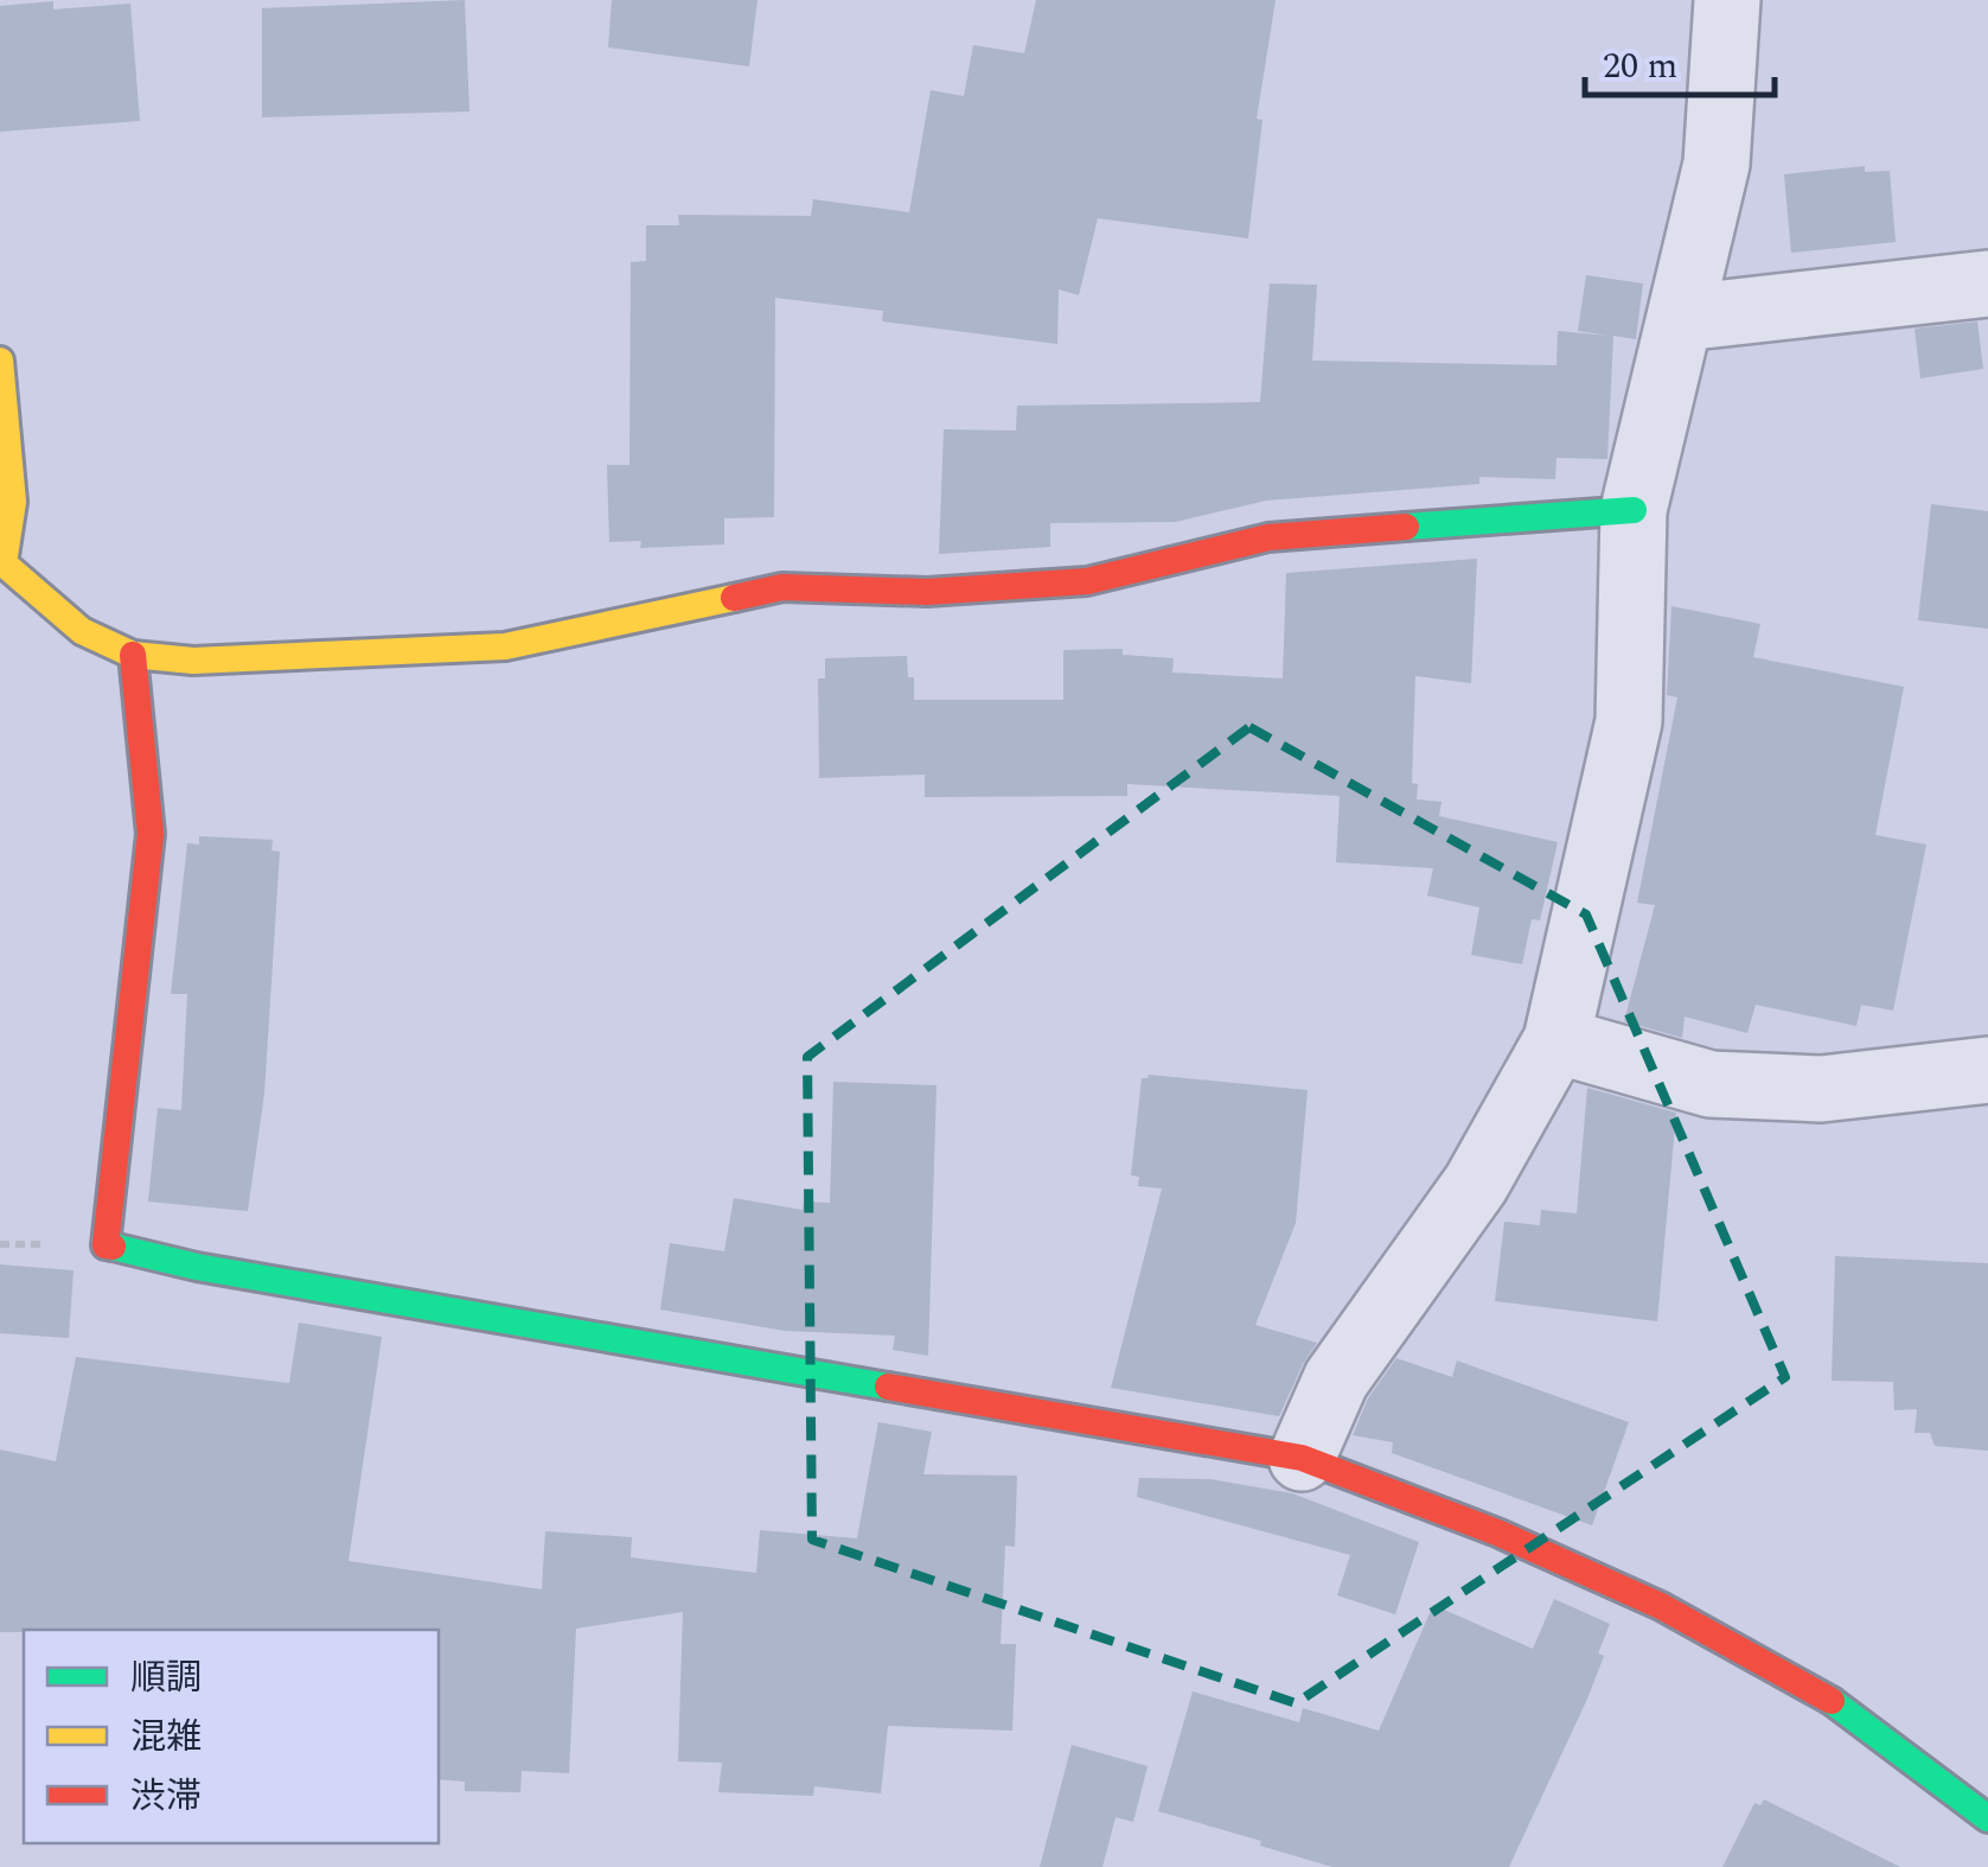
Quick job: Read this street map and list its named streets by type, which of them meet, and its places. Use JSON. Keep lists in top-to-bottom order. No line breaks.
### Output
{"legend":["順調","混雑","渋滞"],"scale_bar":"20 m"}
